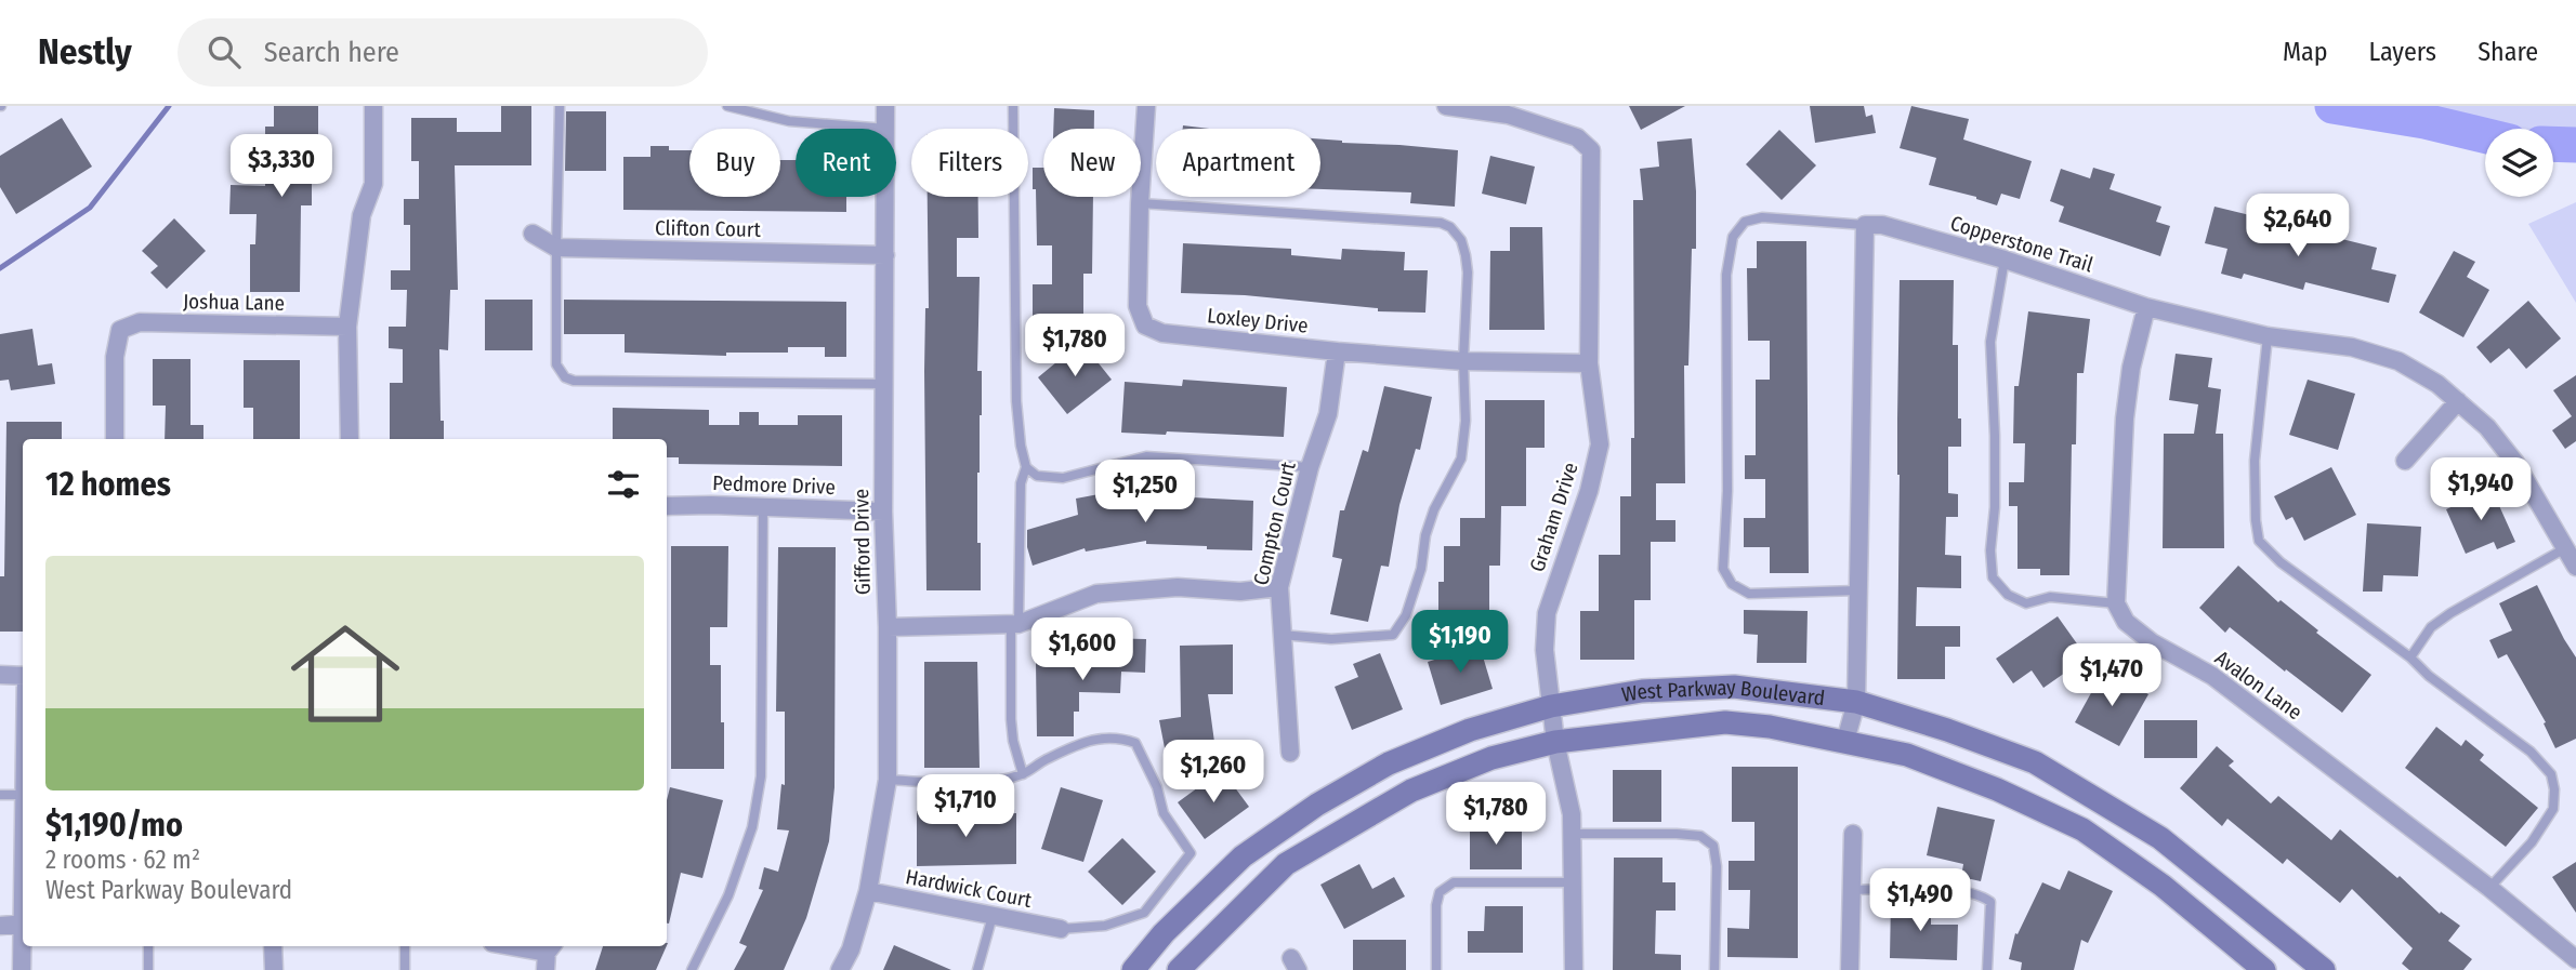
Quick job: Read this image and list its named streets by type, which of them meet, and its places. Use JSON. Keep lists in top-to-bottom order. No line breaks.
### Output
{"streets":{"street":["Clifton Court","Copperstone Trail","Joshua Lane","Loxley Drive","Pedmore Drive","Graham Drive","Compton Court","Gifford Drive","Avalon Lane","West Parkway Boulevard","Hardwick Court"]},"crossings":[["Clifton Court","Gifford Drive"],["Loxley Drive","Graham Drive"],["Loxley Drive","Compton Court"],["Pedmore Drive","Gifford Drive"],["Graham Drive","West Parkway Boulevard"],["Gifford Drive","Hardwick Court"]],"page":{"header":"Nestly","search":"Search here","nav":["Map","Layers","Share"],"chip":["Buy","Rent","Filters","New","Apartment"],"price":["$3,330","$2,640","$1,780","$1,940","$1,250","$1,190","$1,600","$1,470","$1,260","$1,710","$1,780","$1,490"],"heading":"12 homes","list":[{"name":"$1,190/mo","note":"2 rooms · 62 m² · West Parkway Boulevard"}]}}
